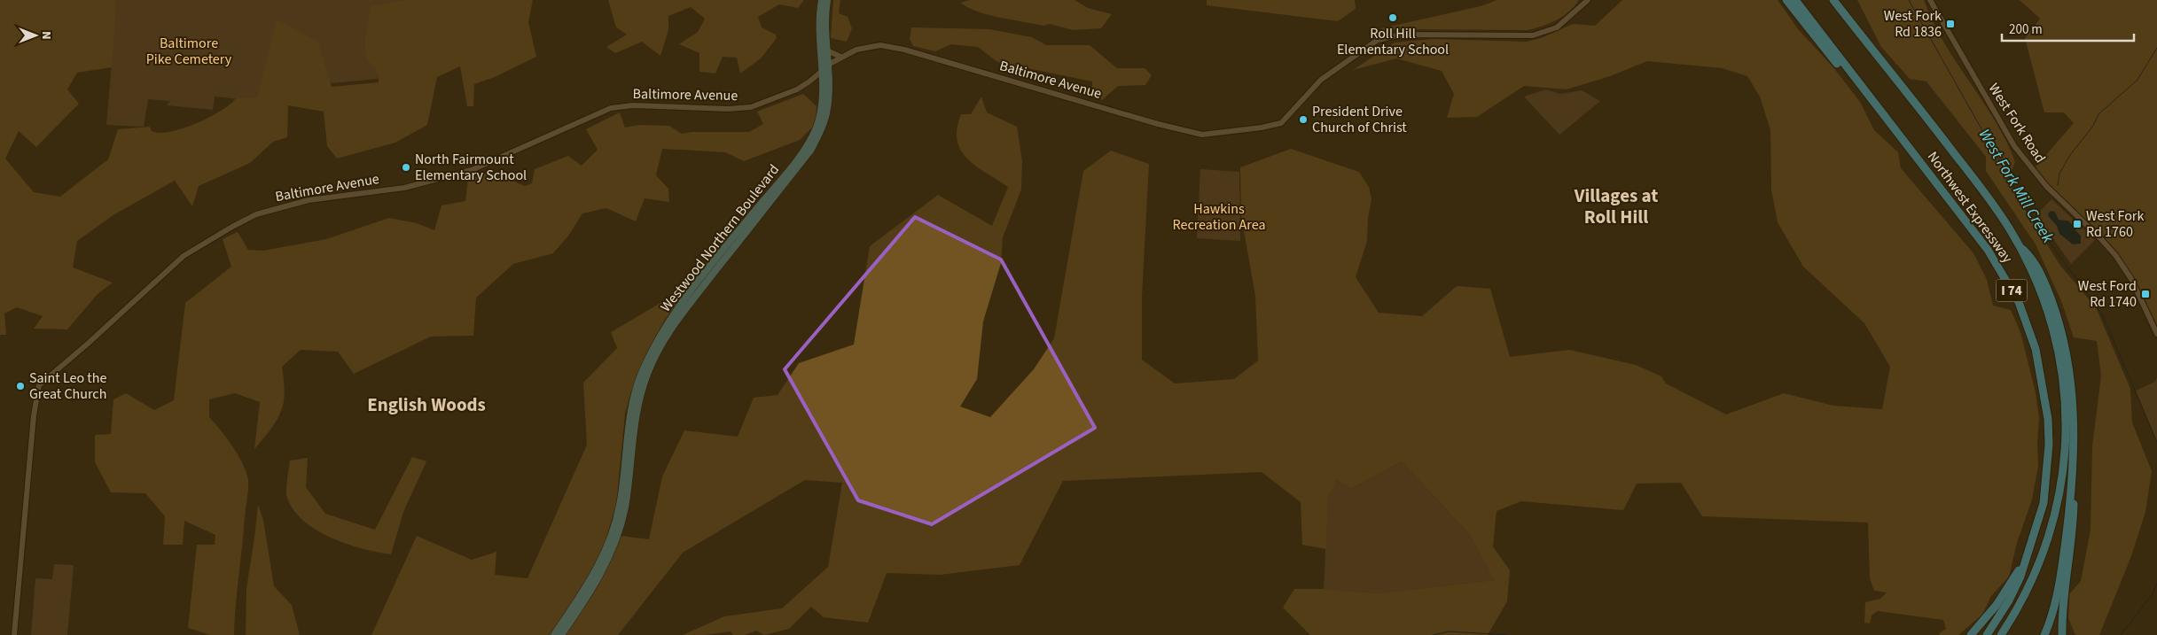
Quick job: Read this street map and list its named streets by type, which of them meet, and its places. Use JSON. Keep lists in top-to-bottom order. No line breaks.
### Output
{"streets":{"highway":["Northwest Expressway","I 74"],"main road":["Westwood Northern Boulevard"],"street":["Baltimore Avenue","West Fork Road"]},"crossings":[["Baltimore Avenue","Westwood Northern Boulevard"]],"districts":["Villages at Roll Hill","English Woods"],"water":["West Fork Mill Creek"],"parks":["Baltimore Pike Cemetery","Hawkins Recreation Area"],"places":{"other":["Roll Hill Elementary School","President Drive Church of Christ","North Fairmount Elementary School","Saint Leo the Great Church"],"transit":["West Fork Rd 1836","West Fork Rd 1760","West Ford Rd 1740"]},"scale_bar":"200 m","north":"right"}
